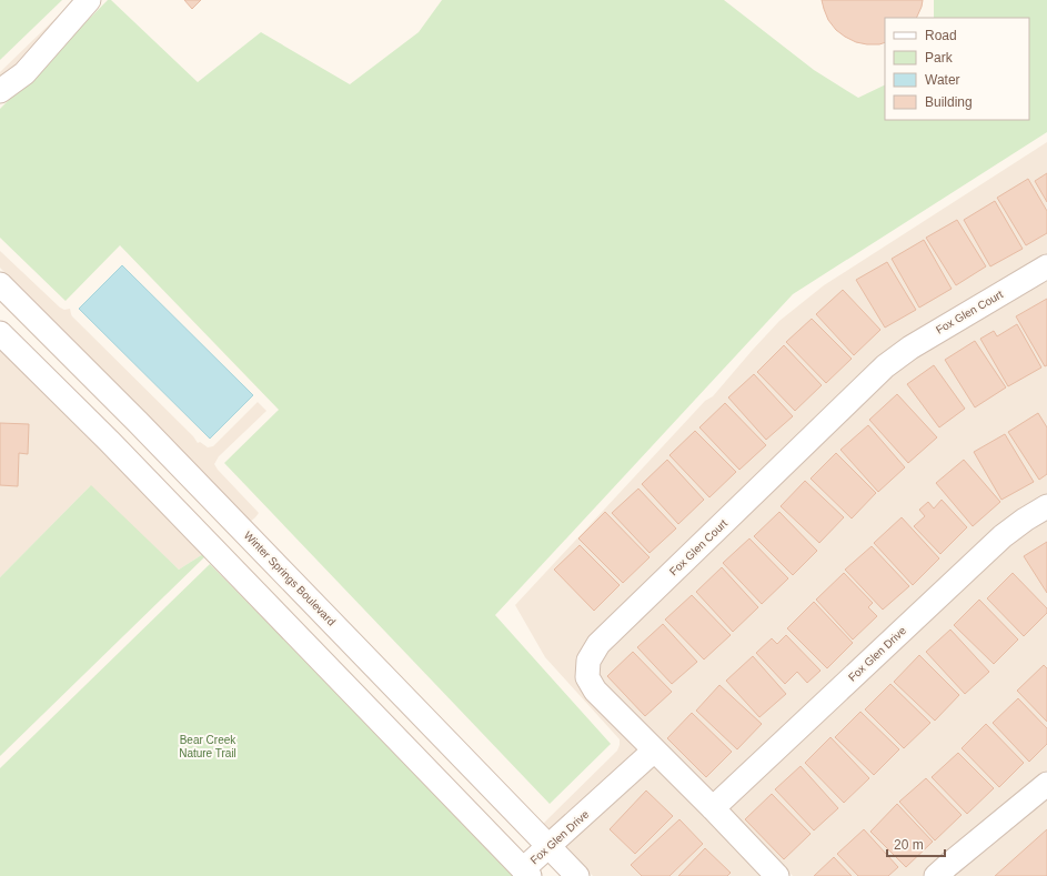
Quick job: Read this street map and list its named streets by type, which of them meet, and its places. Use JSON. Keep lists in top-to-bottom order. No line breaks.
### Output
{"streets":{"street":["Fox Glen Court","Winter Springs Boulevard","Fox Glen Drive"]},"crossings":[["Fox Glen Court","Fox Glen Drive"],["Winter Springs Boulevard","Fox Glen Drive"]],"parks":["Bear Creek Nature Trail"],"legend":["Road","Park","Water","Building"],"scale_bar":"20 m"}
